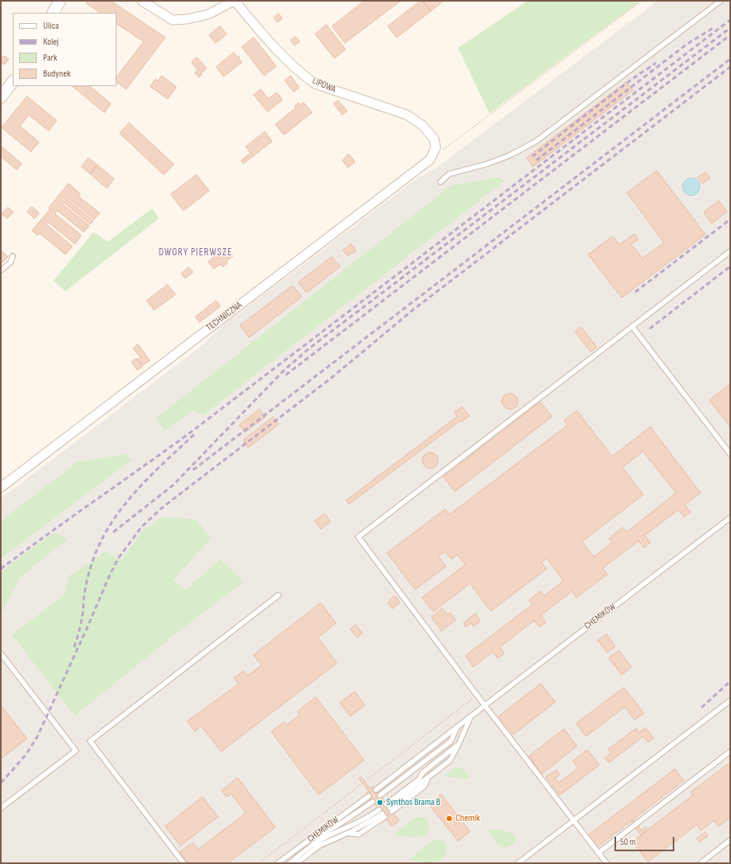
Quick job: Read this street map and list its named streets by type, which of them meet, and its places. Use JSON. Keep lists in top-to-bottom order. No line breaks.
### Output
{"streets":{"street":["LIPOWA","TECHNICZNA"],"lane":["CHEMIKÓW"]},"crossings":[["LIPOWA","TECHNICZNA"]],"districts":["DWORY PIERWSZE"],"places":["Synthos Brama B","Chemik"],"legend":["Ulica","Kolej","Park","Budynek"],"scale_bar":"50 m"}
